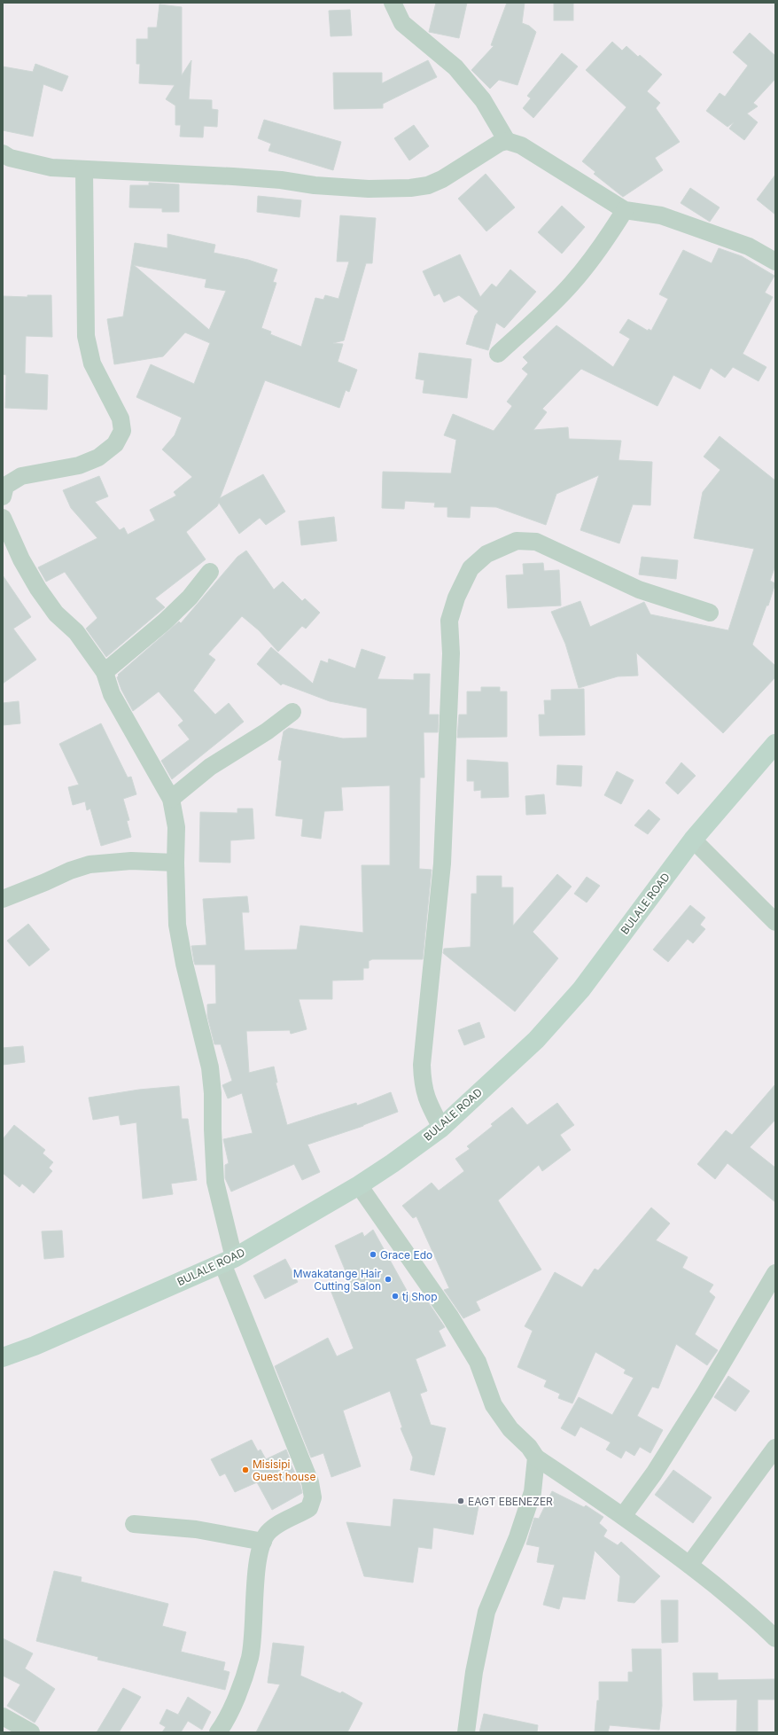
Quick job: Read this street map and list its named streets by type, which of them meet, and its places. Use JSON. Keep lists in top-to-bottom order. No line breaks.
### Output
{"streets":{"street":["BULALE ROAD"]},"places":["Grace Edo","Mwakatange Hair Cutting Salon","tj Shop","Misisipi Guest house","EAGT EBENEZER"]}
